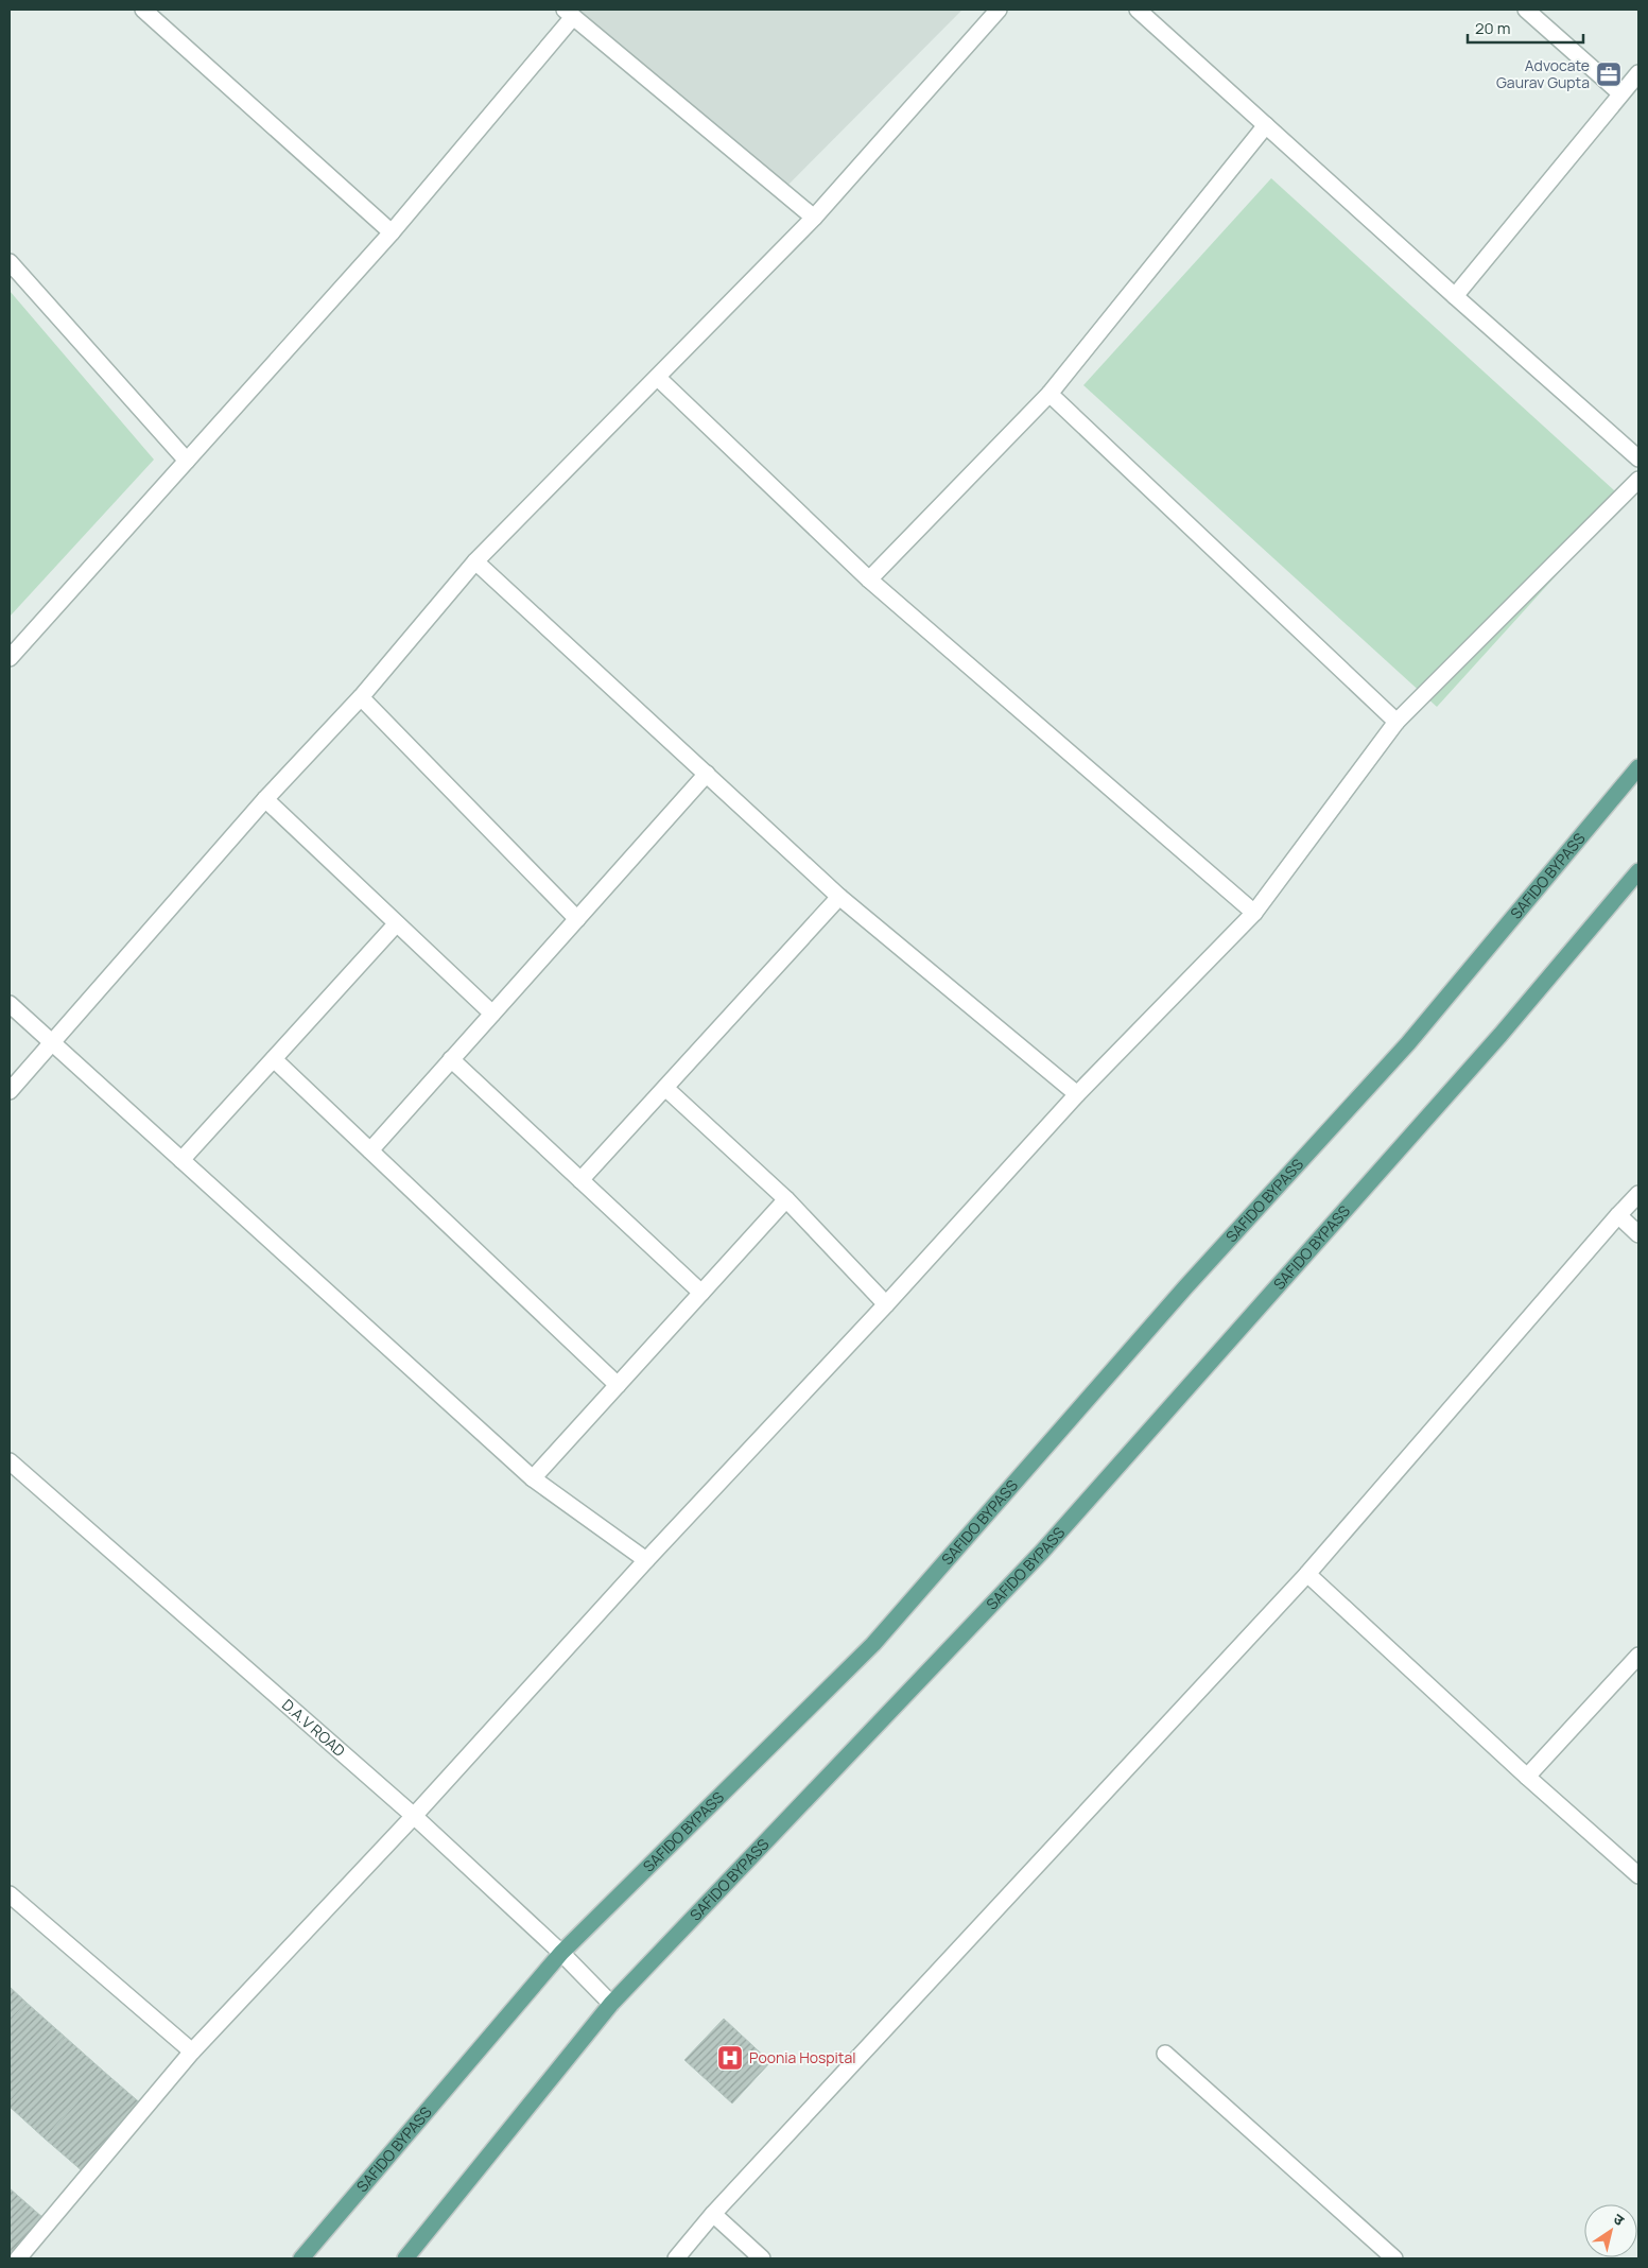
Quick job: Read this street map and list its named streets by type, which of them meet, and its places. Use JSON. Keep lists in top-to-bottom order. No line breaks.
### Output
{"streets":{"main road":["SAFIDO BYPASS"],"street":["D.A.V ROAD"]},"crossings":[["SAFIDO BYPASS","D.A.V ROAD"]],"places":{"office":["Advocate Gaurav Gupta"],"hospital":["Poonia Hospital"]},"scale_bar":"20 m","north":"top right"}
